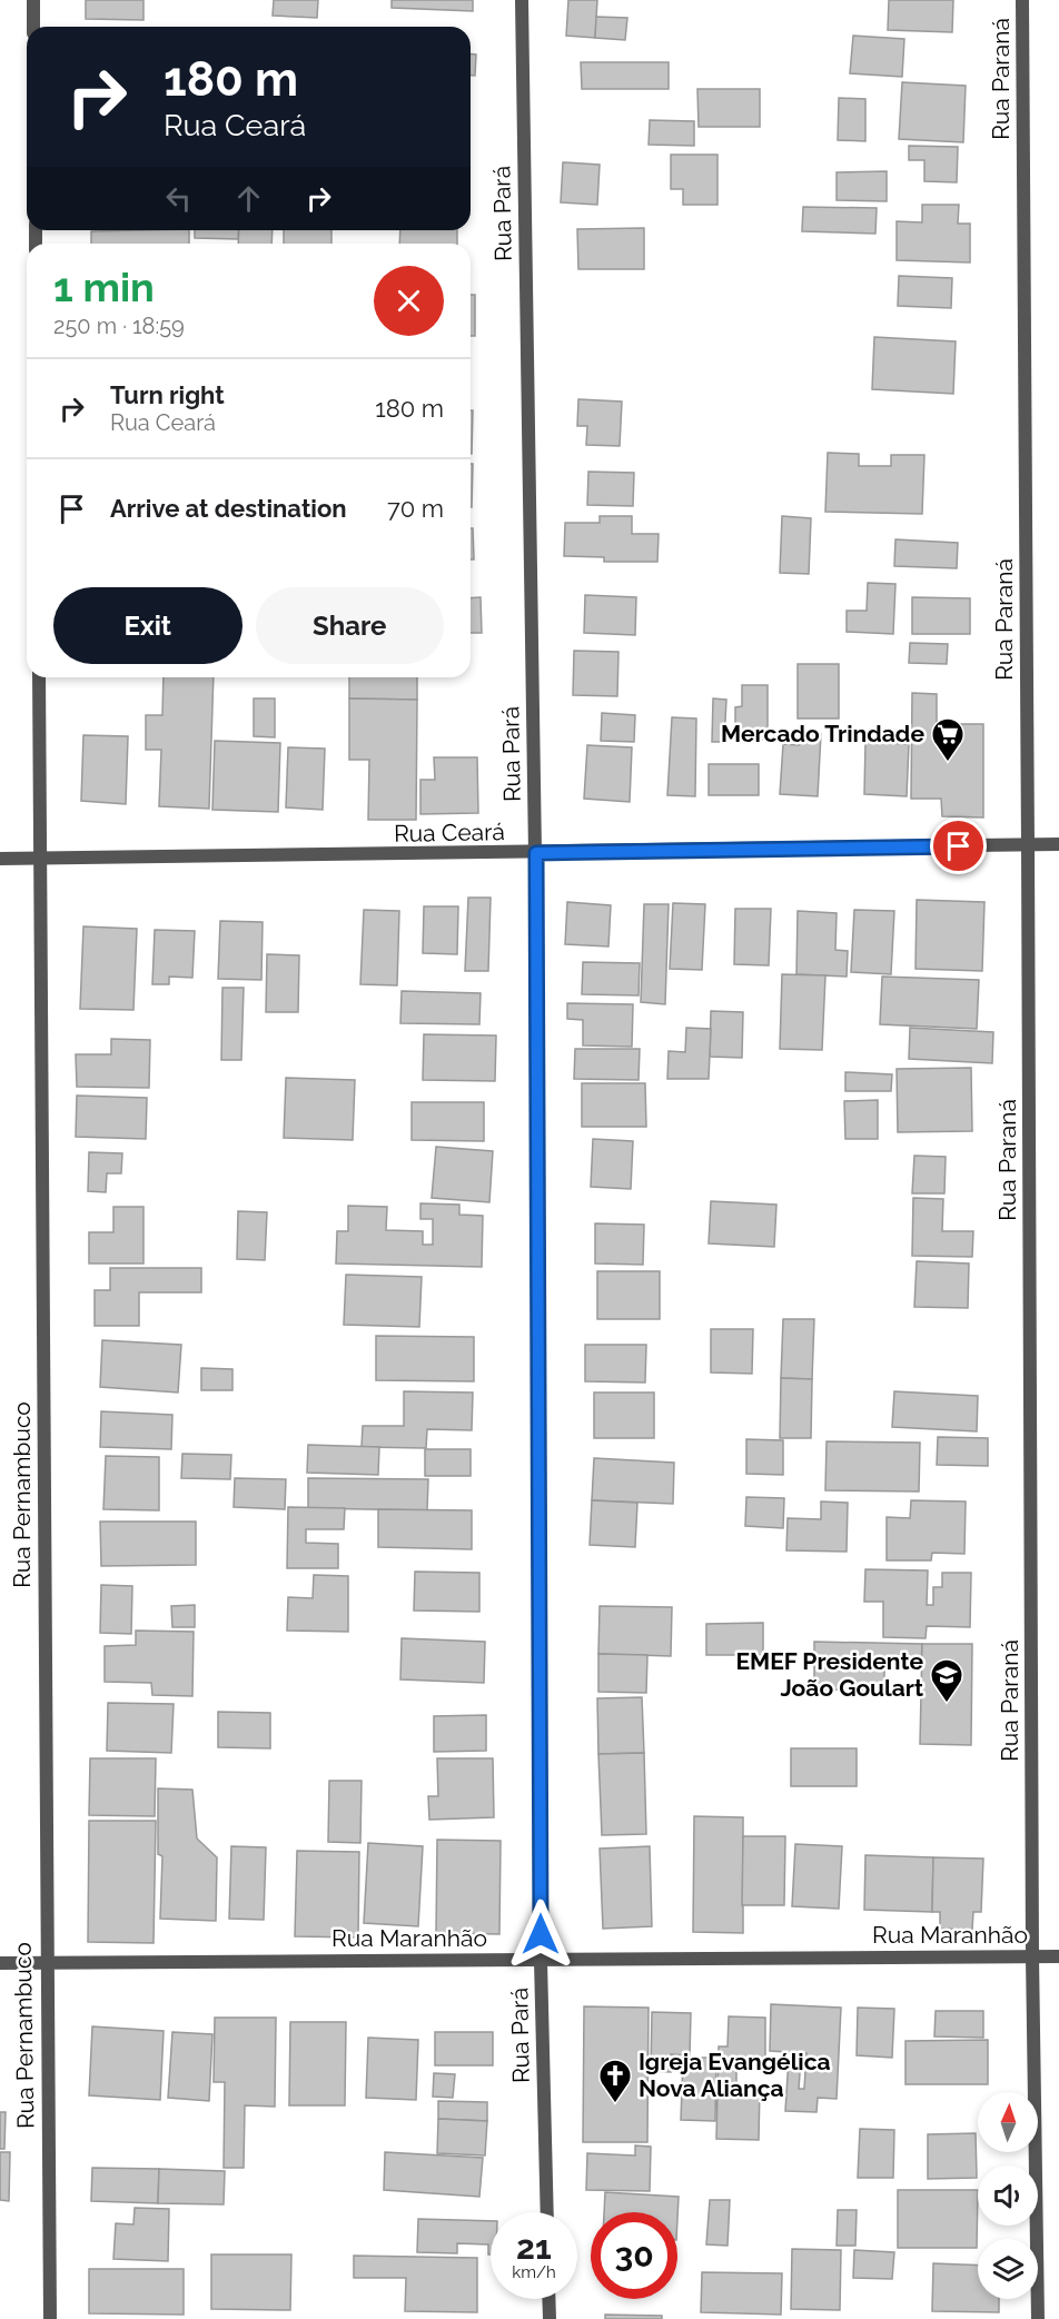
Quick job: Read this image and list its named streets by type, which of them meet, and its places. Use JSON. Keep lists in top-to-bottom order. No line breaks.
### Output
{"streets":{"street":["Rua Paraná","Rua Pará","Rua Ceará","Rua Pernambuco","Rua Maranhão"]},"crossings":[["Rua Paraná","Rua Ceará"],["Rua Paraná","Rua Maranhão"],["Rua Pará","Rua Ceará"],["Rua Pará","Rua Maranhão"],["Rua Ceará","Rua Pernambuco"],["Rua Pernambuco","Rua Maranhão"]],"places":{"supermarket":["Mercado Trindade"],"school or university":["EMEF Presidente João Goulart"],"church":["Igreja Evangélica Nova Aliança"]},"north":"top","page":{"turn":["180 m","Rua Ceará"],"heading":["1 min","250 m · 18:59"],"list":[{"name":"Turn right","note":"Rua Ceará","value":"180 m"},{"name":"Arrive at destination","value":"70 m"}],"buttons":["Exit","Share"],"speed":"21 km/h","limit":"30"}}
